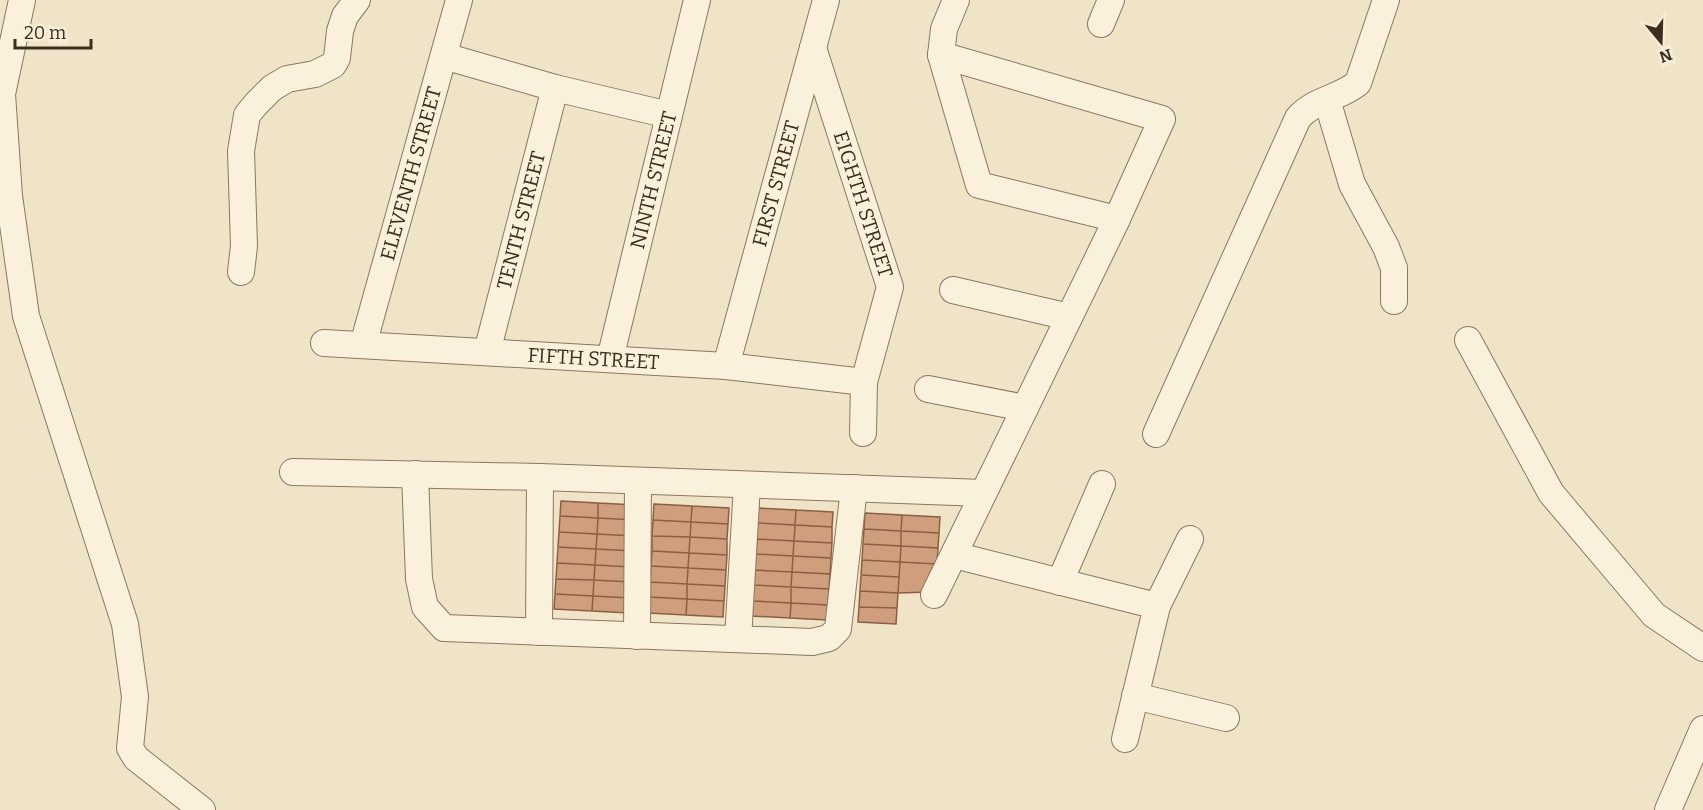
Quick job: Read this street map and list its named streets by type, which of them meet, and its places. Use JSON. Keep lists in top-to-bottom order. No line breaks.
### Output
{"streets":{"street":["ELEVENTH STREET","NINTH STREET","FIRST STREET","EIGHTH STREET","TENTH STREET","FIFTH STREET"]},"crossings":[["ELEVENTH STREET","FIFTH STREET"],["NINTH STREET","FIFTH STREET"],["FIRST STREET","EIGHTH STREET"],["FIRST STREET","FIFTH STREET"],["EIGHTH STREET","FIFTH STREET"],["TENTH STREET","FIFTH STREET"]],"scale_bar":"20 m","north":"bottom"}
